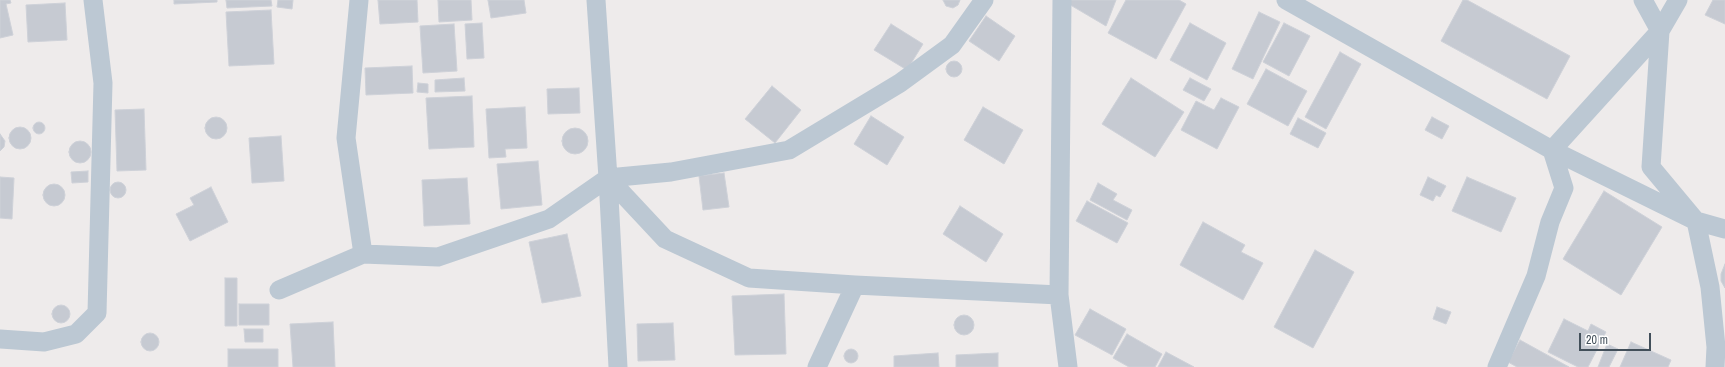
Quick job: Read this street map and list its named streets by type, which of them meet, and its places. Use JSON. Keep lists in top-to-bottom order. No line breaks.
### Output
{"scale_bar":"20 m"}
